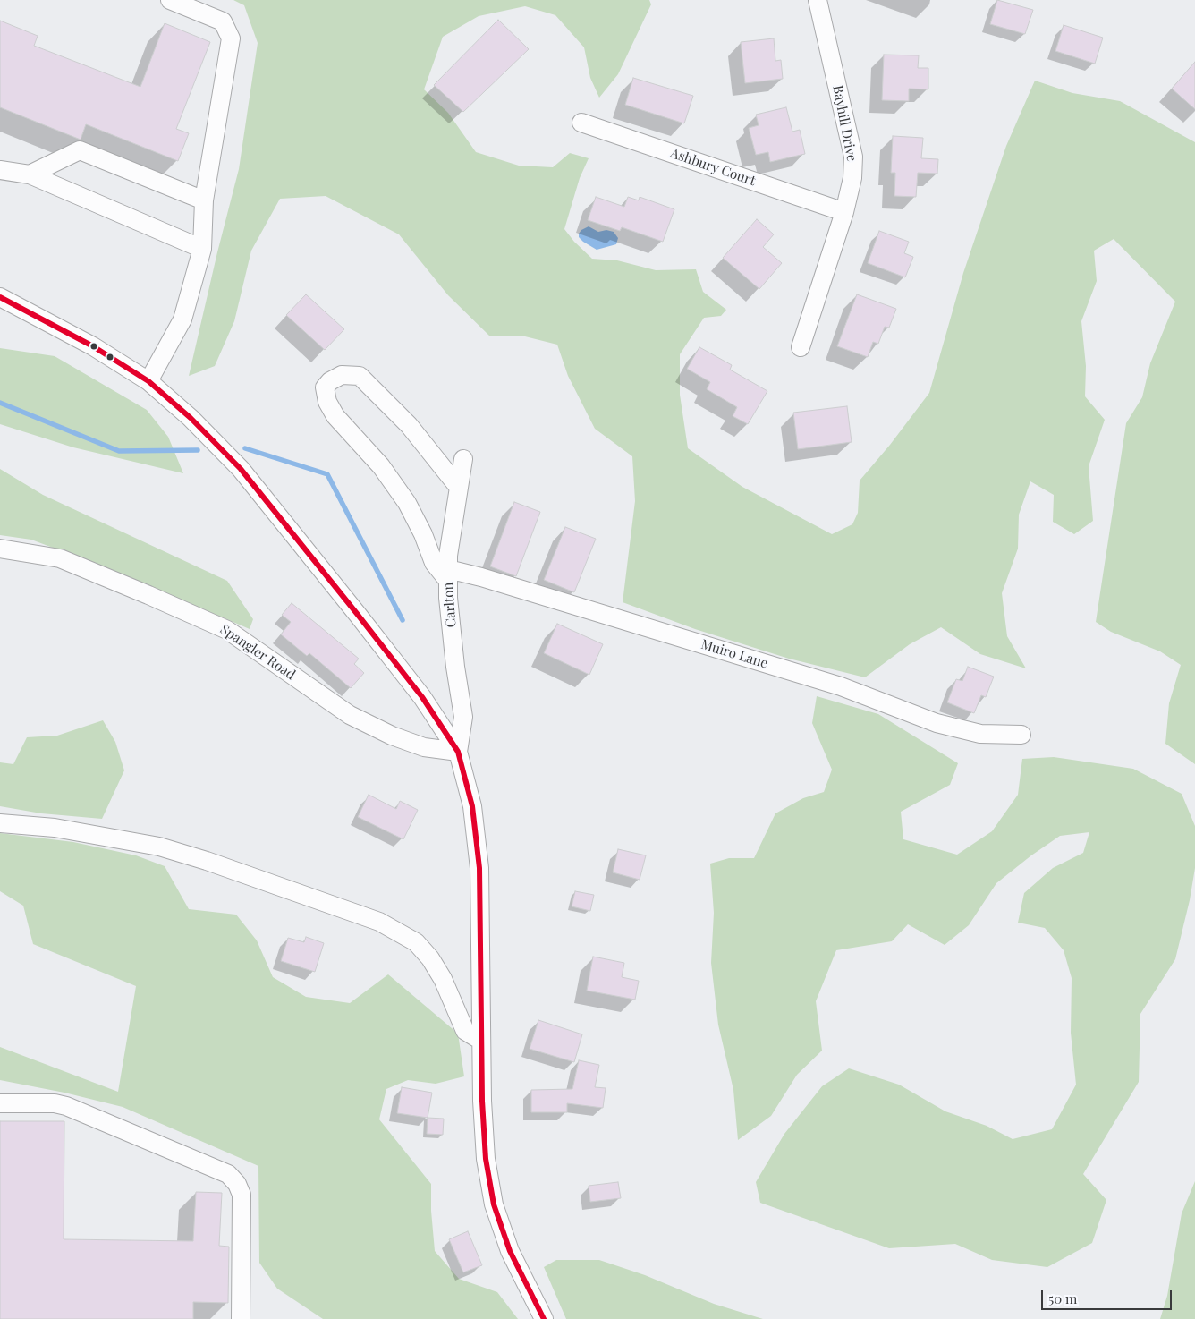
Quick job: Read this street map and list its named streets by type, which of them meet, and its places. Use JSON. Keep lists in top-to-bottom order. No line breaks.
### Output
{"streets":{"street":["Bayhill Drive","Ashbury Court","Carlton","Spangler Road","Muiro Lane"]},"crossings":[["Bayhill Drive","Ashbury Court"],["Carlton","Spangler Road"],["Carlton","Muiro Lane"]],"scale_bar":"50 m"}
